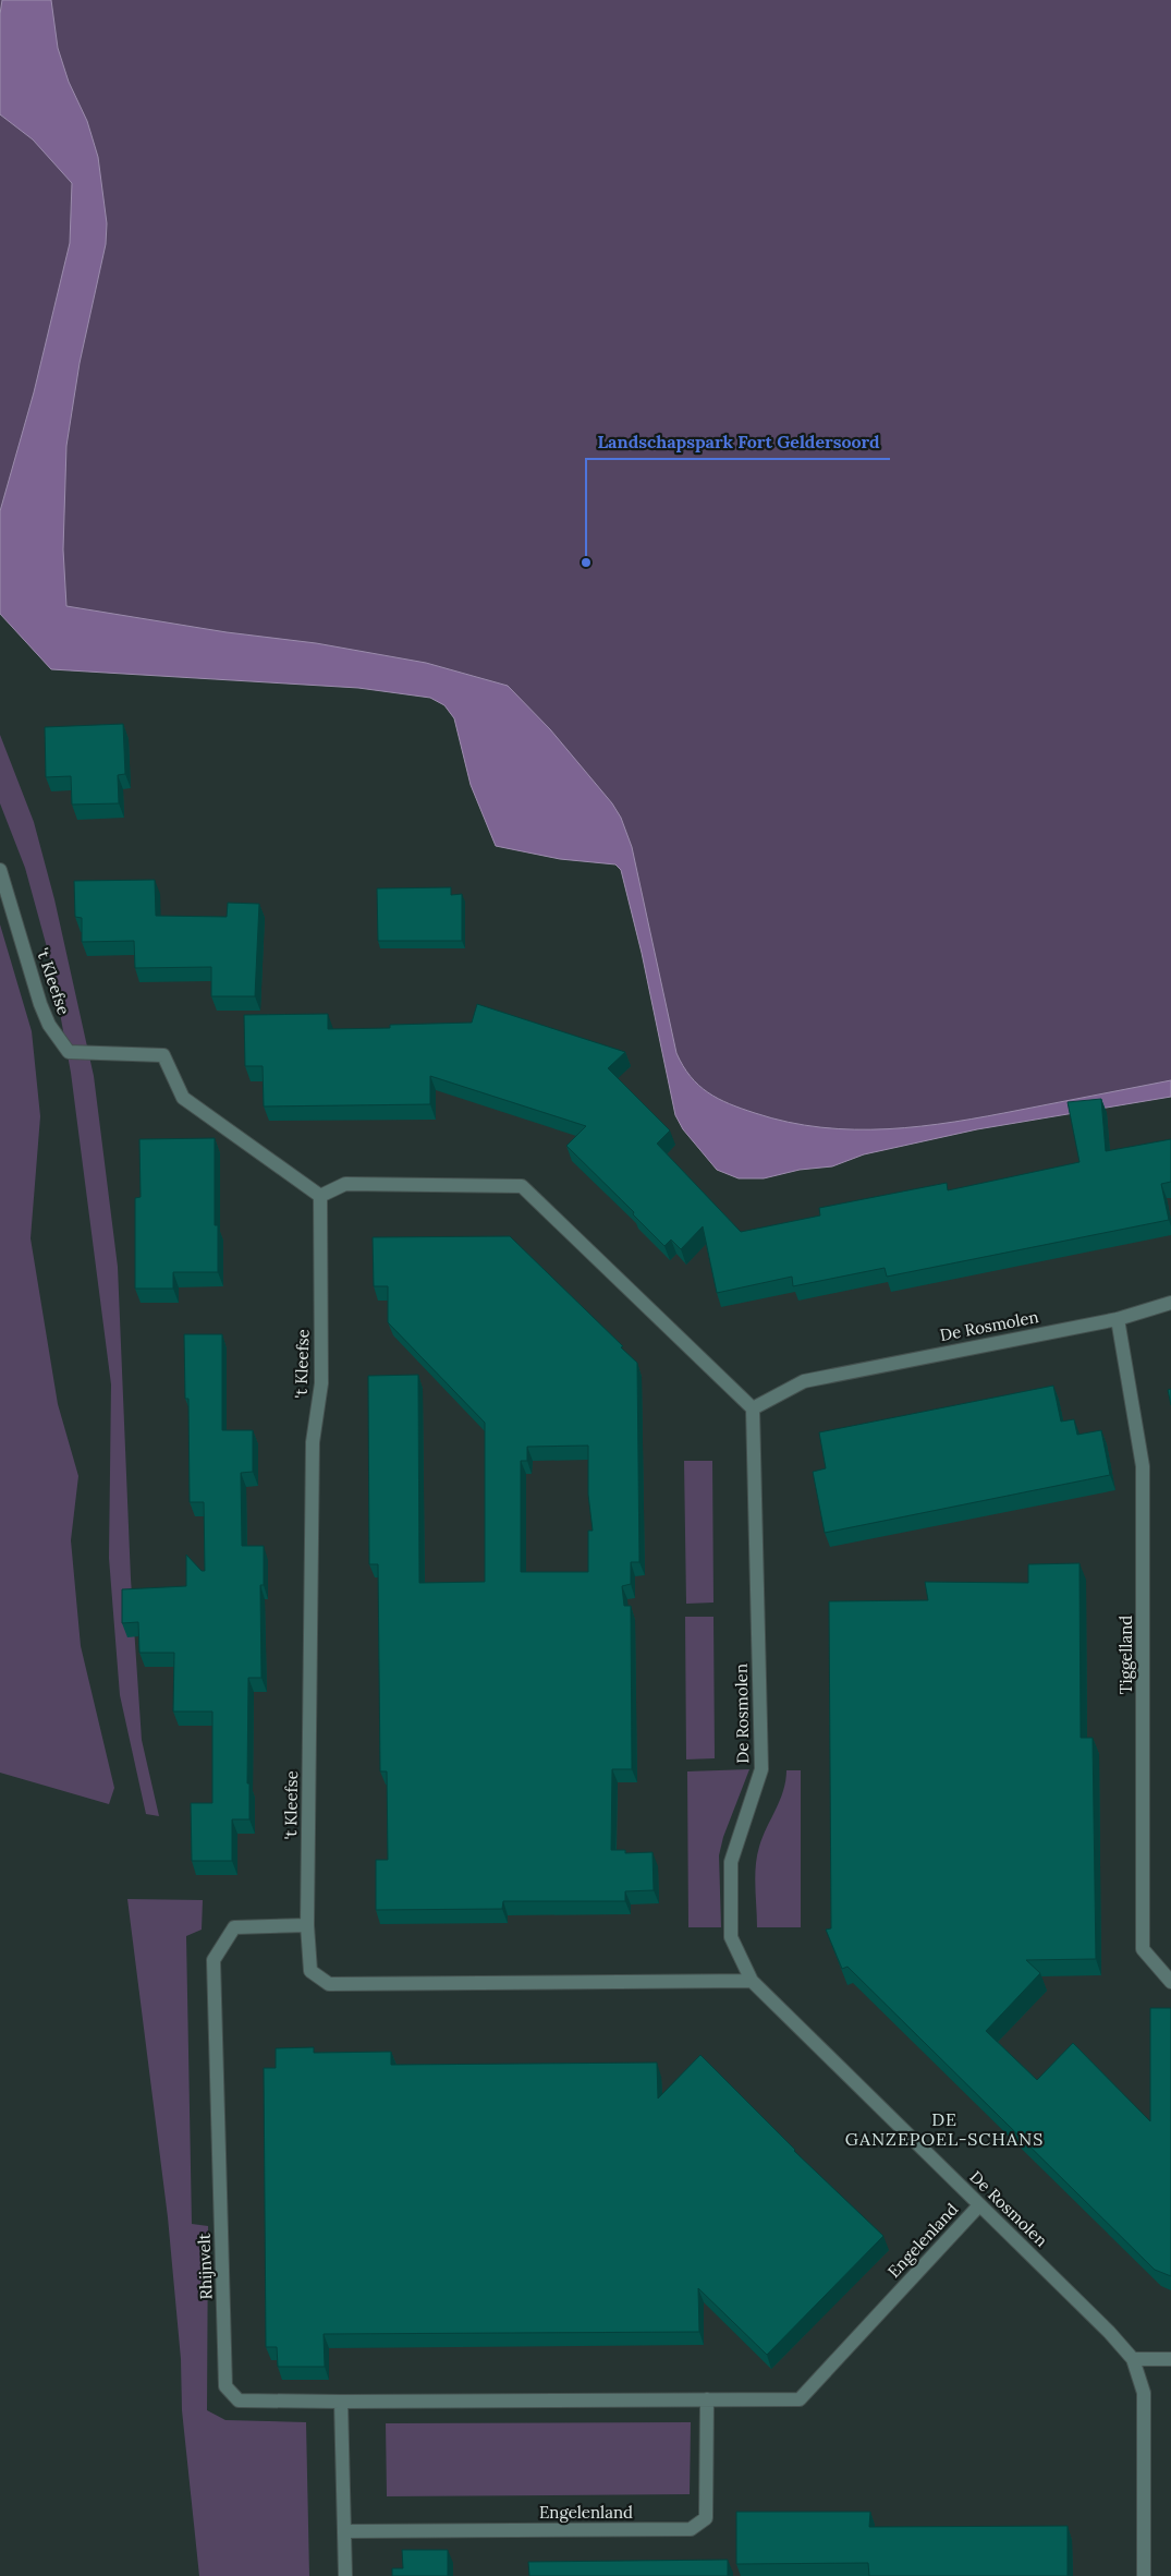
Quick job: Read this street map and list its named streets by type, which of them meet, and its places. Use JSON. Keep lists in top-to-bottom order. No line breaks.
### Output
{"streets":{"street":["'t Kleefse","De Rosmolen","Tiggelland","Engelenland","Rhijnvelt"]},"crossings":[["'t Kleefse","De Rosmolen"],["'t Kleefse","Rhijnvelt"],["De Rosmolen","Tiggelland"],["De Rosmolen","Engelenland"],["Engelenland","Rhijnvelt"]],"districts":["DE GANZEPOEL-SCHANS"],"places":["Landschapspark Fort Geldersoord"]}
